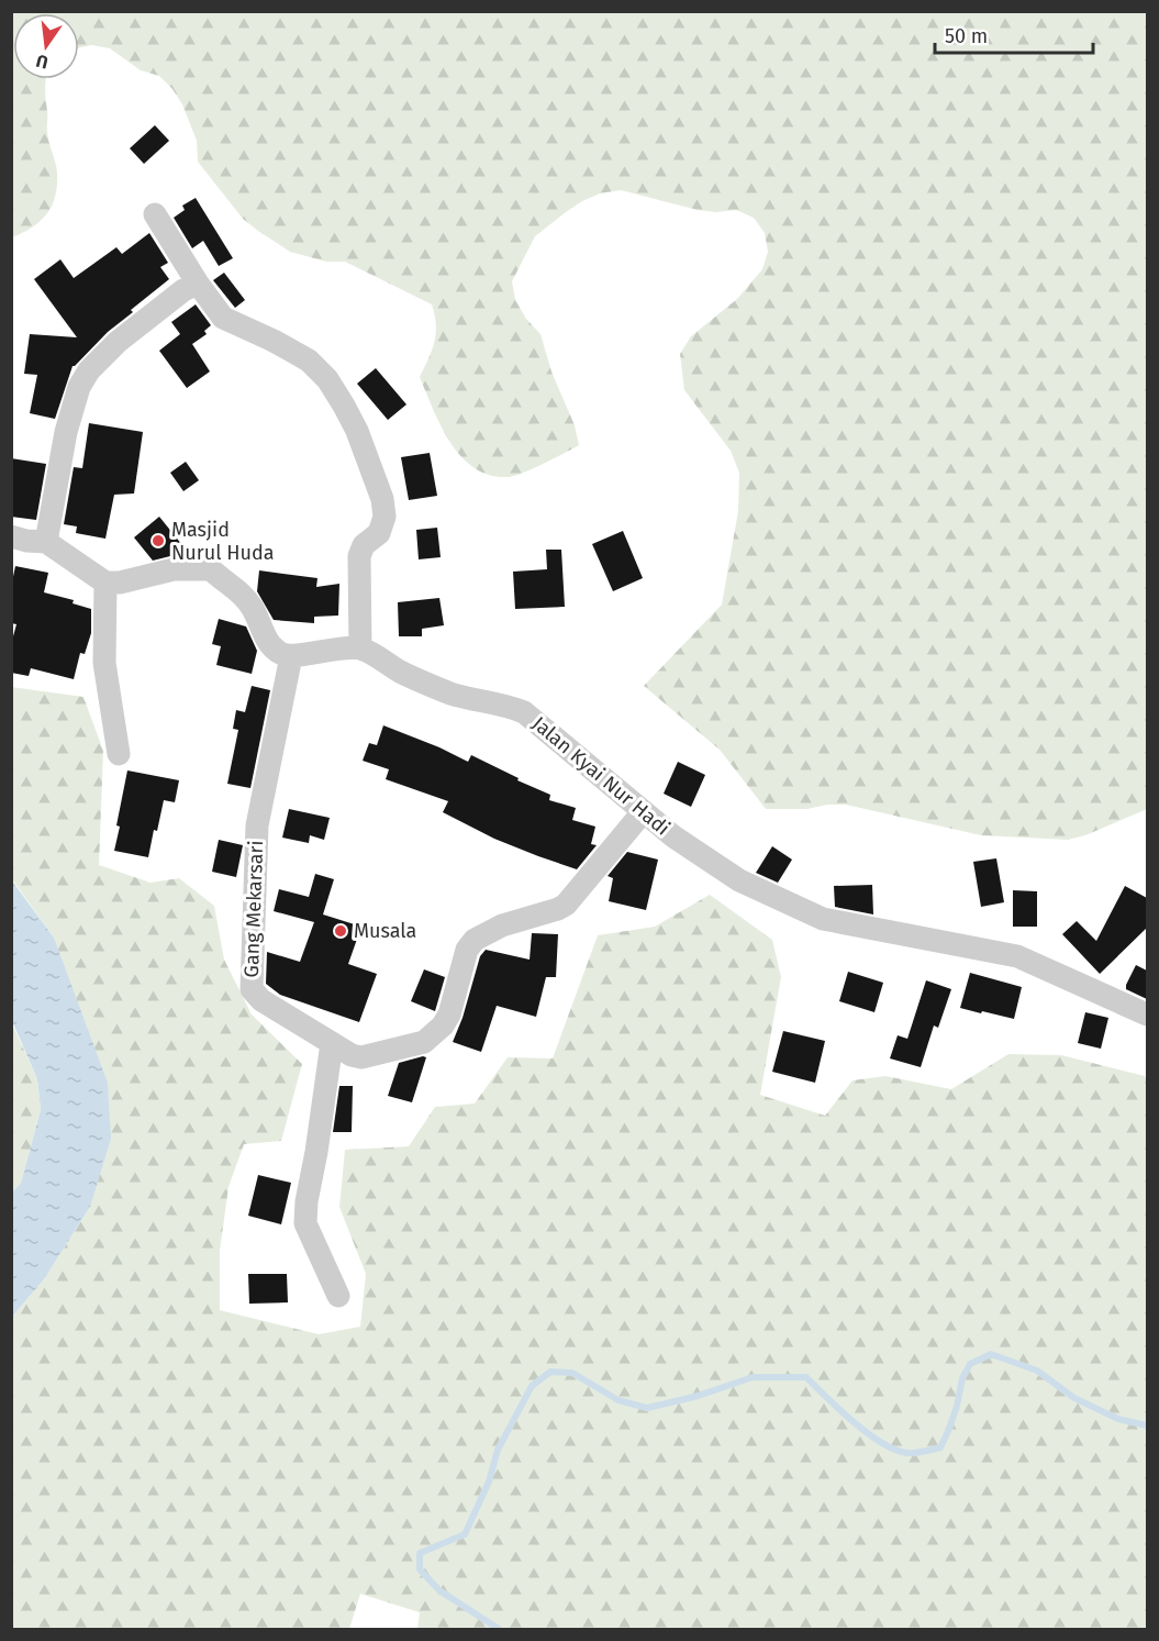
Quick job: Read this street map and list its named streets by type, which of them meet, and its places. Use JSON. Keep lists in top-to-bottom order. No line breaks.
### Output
{"streets":{"street":["Jalan Kyai Nur Hadi","Gang Mekarsari"]},"crossings":[["Jalan Kyai Nur Hadi","Gang Mekarsari"]],"places":["Masjid Nurul Huda","Musala"],"scale_bar":"50 m","north":"bottom"}
